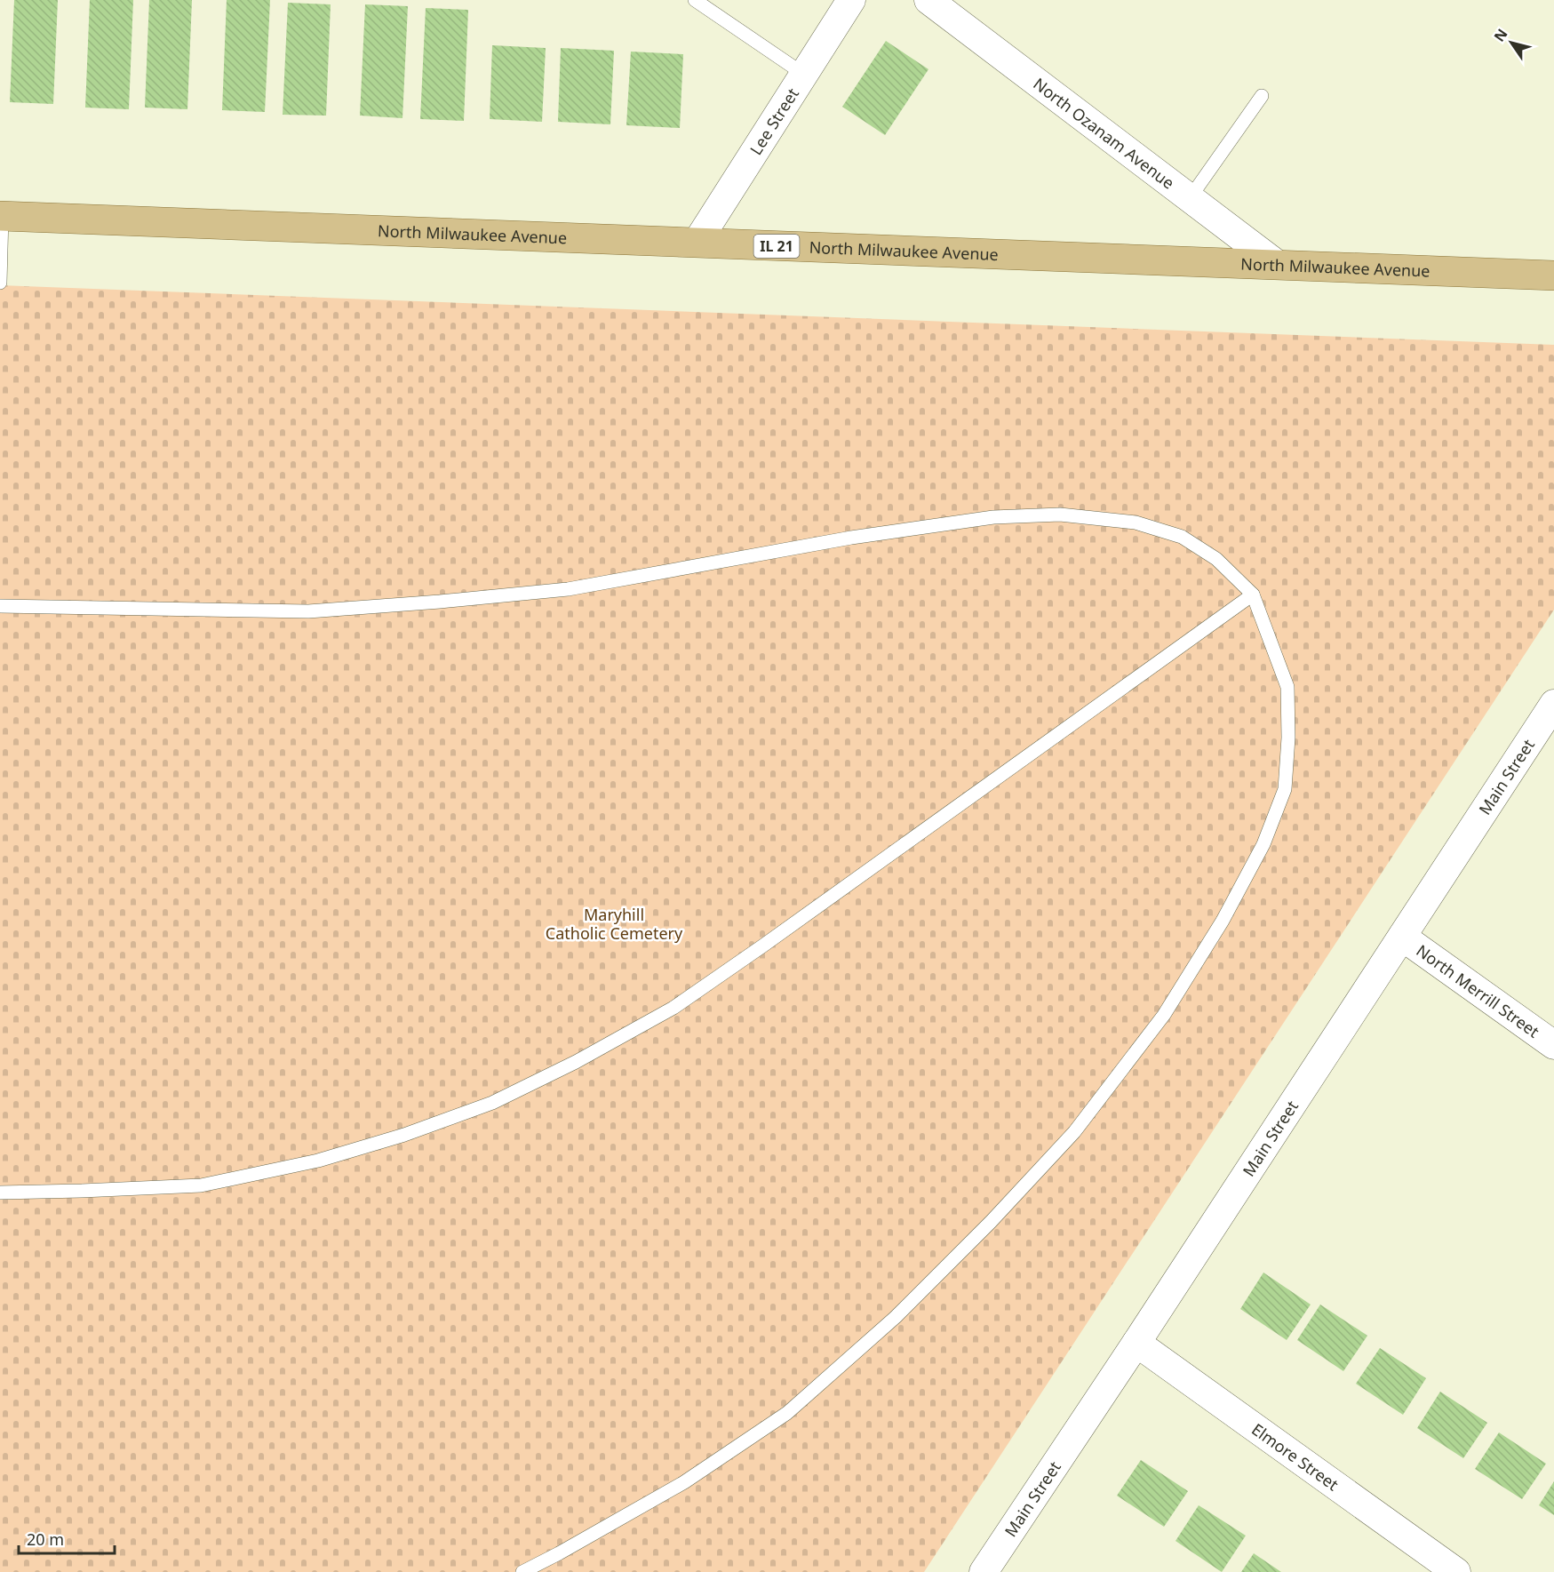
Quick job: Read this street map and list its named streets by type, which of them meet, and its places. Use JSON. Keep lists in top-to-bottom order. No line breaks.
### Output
{"streets":{"main road":["North Milwaukee Avenue","IL 21"],"street":["Lee Street","North Ozanam Avenue","Main Street","North Merrill Street","Elmore Street"]},"crossings":[["Lee Street","North Milwaukee Avenue"],["North Ozanam Avenue","North Milwaukee Avenue"],["Main Street","North Merrill Street"],["Main Street","Elmore Street"]],"parks":["Maryhill Catholic Cemetery"],"scale_bar":"20 m","north":"top left"}
